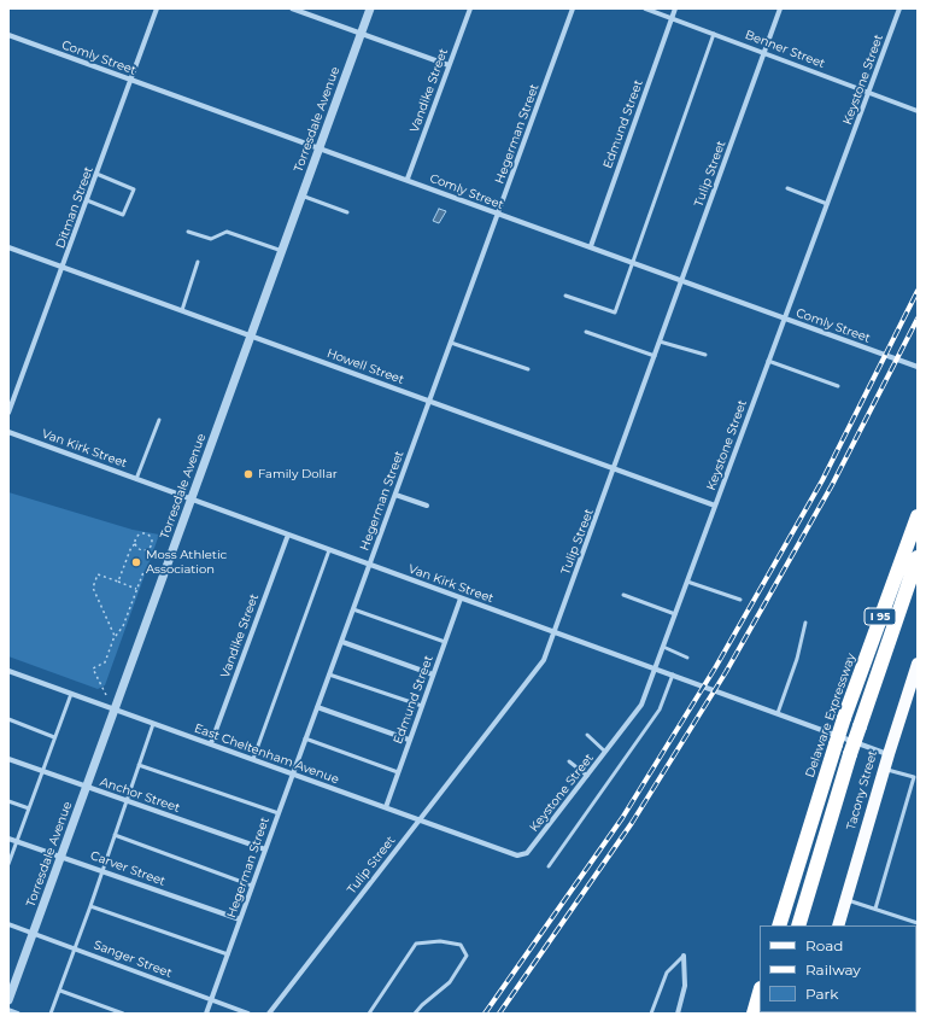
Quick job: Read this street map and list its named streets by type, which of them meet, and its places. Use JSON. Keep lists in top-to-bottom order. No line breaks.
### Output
{"streets":{"highway":["I 95","Delaware Expressway"],"main road":["Tacony Street"],"street":["Benner Street","Comly Street","Keystone Street","Vandike Street","Torresdale Avenue","Edmund Street","Hegerman Street","Tulip Street","Ditman Street","Howell Street","Van Kirk Street","East Cheltenham Avenue","Anchor Street","Carver Street","Sanger Street"]},"crossings":[["Benner Street","Keystone Street"],["Benner Street","Edmund Street"],["Benner Street","Tulip Street"],["Comly Street","Keystone Street"],["Comly Street","Vandike Street"],["Comly Street","Torresdale Avenue"],["Comly Street","Edmund Street"],["Comly Street","Hegerman Street"],["Comly Street","Tulip Street"],["Comly Street","Ditman Street"],["Keystone Street","Howell Street"],["Keystone Street","Van Kirk Street"],["Keystone Street","East Cheltenham Avenue"],["Vandike Street","Van Kirk Street"],["Vandike Street","East Cheltenham Avenue"],["Torresdale Avenue","Howell Street"],["Torresdale Avenue","Van Kirk Street"],["Torresdale Avenue","East Cheltenham Avenue"],["Torresdale Avenue","Anchor Street"],["Torresdale Avenue","Carver Street"],["Torresdale Avenue","Sanger Street"],["Edmund Street","Van Kirk Street"],["Edmund Street","East Cheltenham Avenue"],["Hegerman Street","Howell Street"],["Hegerman Street","Van Kirk Street"],["Hegerman Street","East Cheltenham Avenue"],["Hegerman Street","Anchor Street"],["Hegerman Street","Carver Street"],["Hegerman Street","Sanger Street"],["Tulip Street","Howell Street"],["Tulip Street","Van Kirk Street"],["Tulip Street","East Cheltenham Avenue"],["Ditman Street","Howell Street"],["Van Kirk Street","Tacony Street"]],"places":["Family Dollar","Moss Athletic Association"],"legend":["Road","Railway","Park"]}
